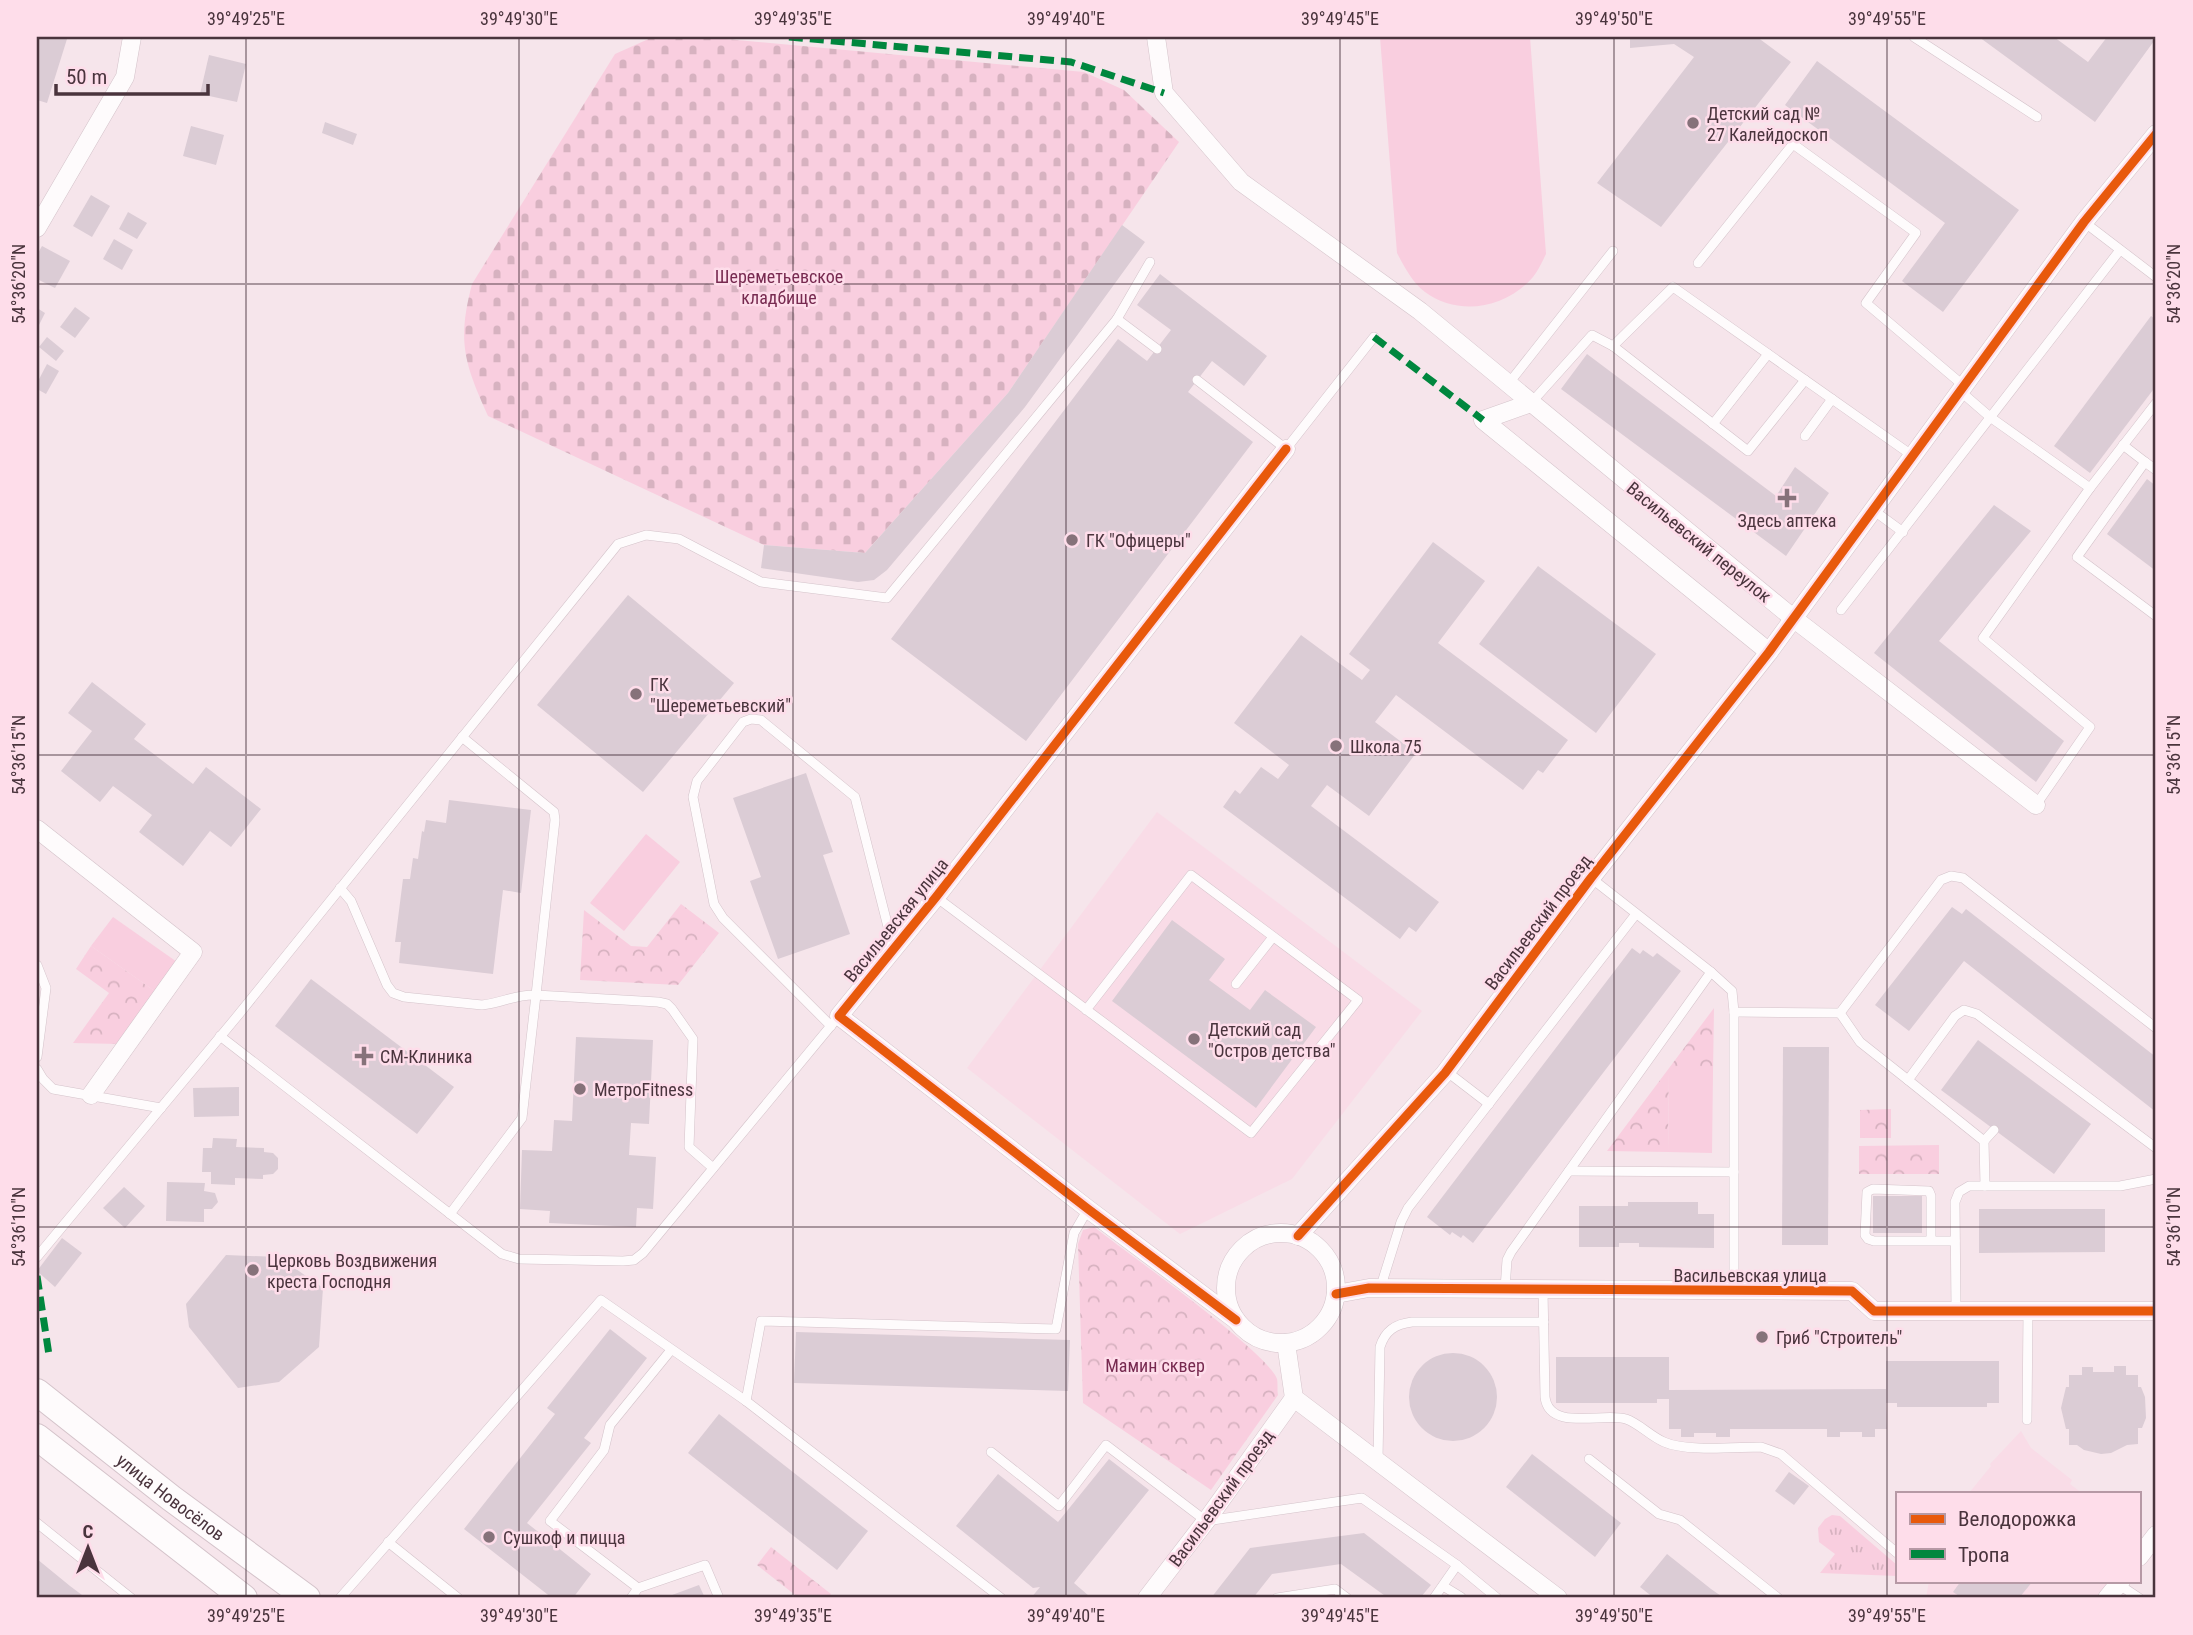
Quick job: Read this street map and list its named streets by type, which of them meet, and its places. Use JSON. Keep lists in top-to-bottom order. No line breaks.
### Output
{"streets":{"main road":["улица Новосёлов"],"street":["Васильевский переулок","Васильевская улица","Васильевский проезд"]},"crossings":[["Васильевский переулок","Васильевский проезд"],["Васильевская улица","Васильевский проезд"]],"parks":["Шереметьевское кладбище","Мамин сквер"],"places":{"other":["Детский сад № 27 Калейдоскоп","ГК \"Офицеры\"","ГК \"Шереметьевский\"","Школа 75","Детский сад \"Остров детства\"","МетроFitness","Церковь Воздвижения креста Господня","Гриб \"Строитель\"","Сушкоф и пицца"],"health":["Здесь аптека","СМ-Клиника"]},"legend":["Велодорожка","Тропа"],"scale_bar":"50 m","north":"top","coordinates":["39°49'25\"E","39°49'30\"E","39°49'35\"E","39°49'40\"E","39°49'45\"E","39°49'50\"E","39°49'55\"E","54°36'20\"N","54°36'15\"N","54°36'10\"N"]}
